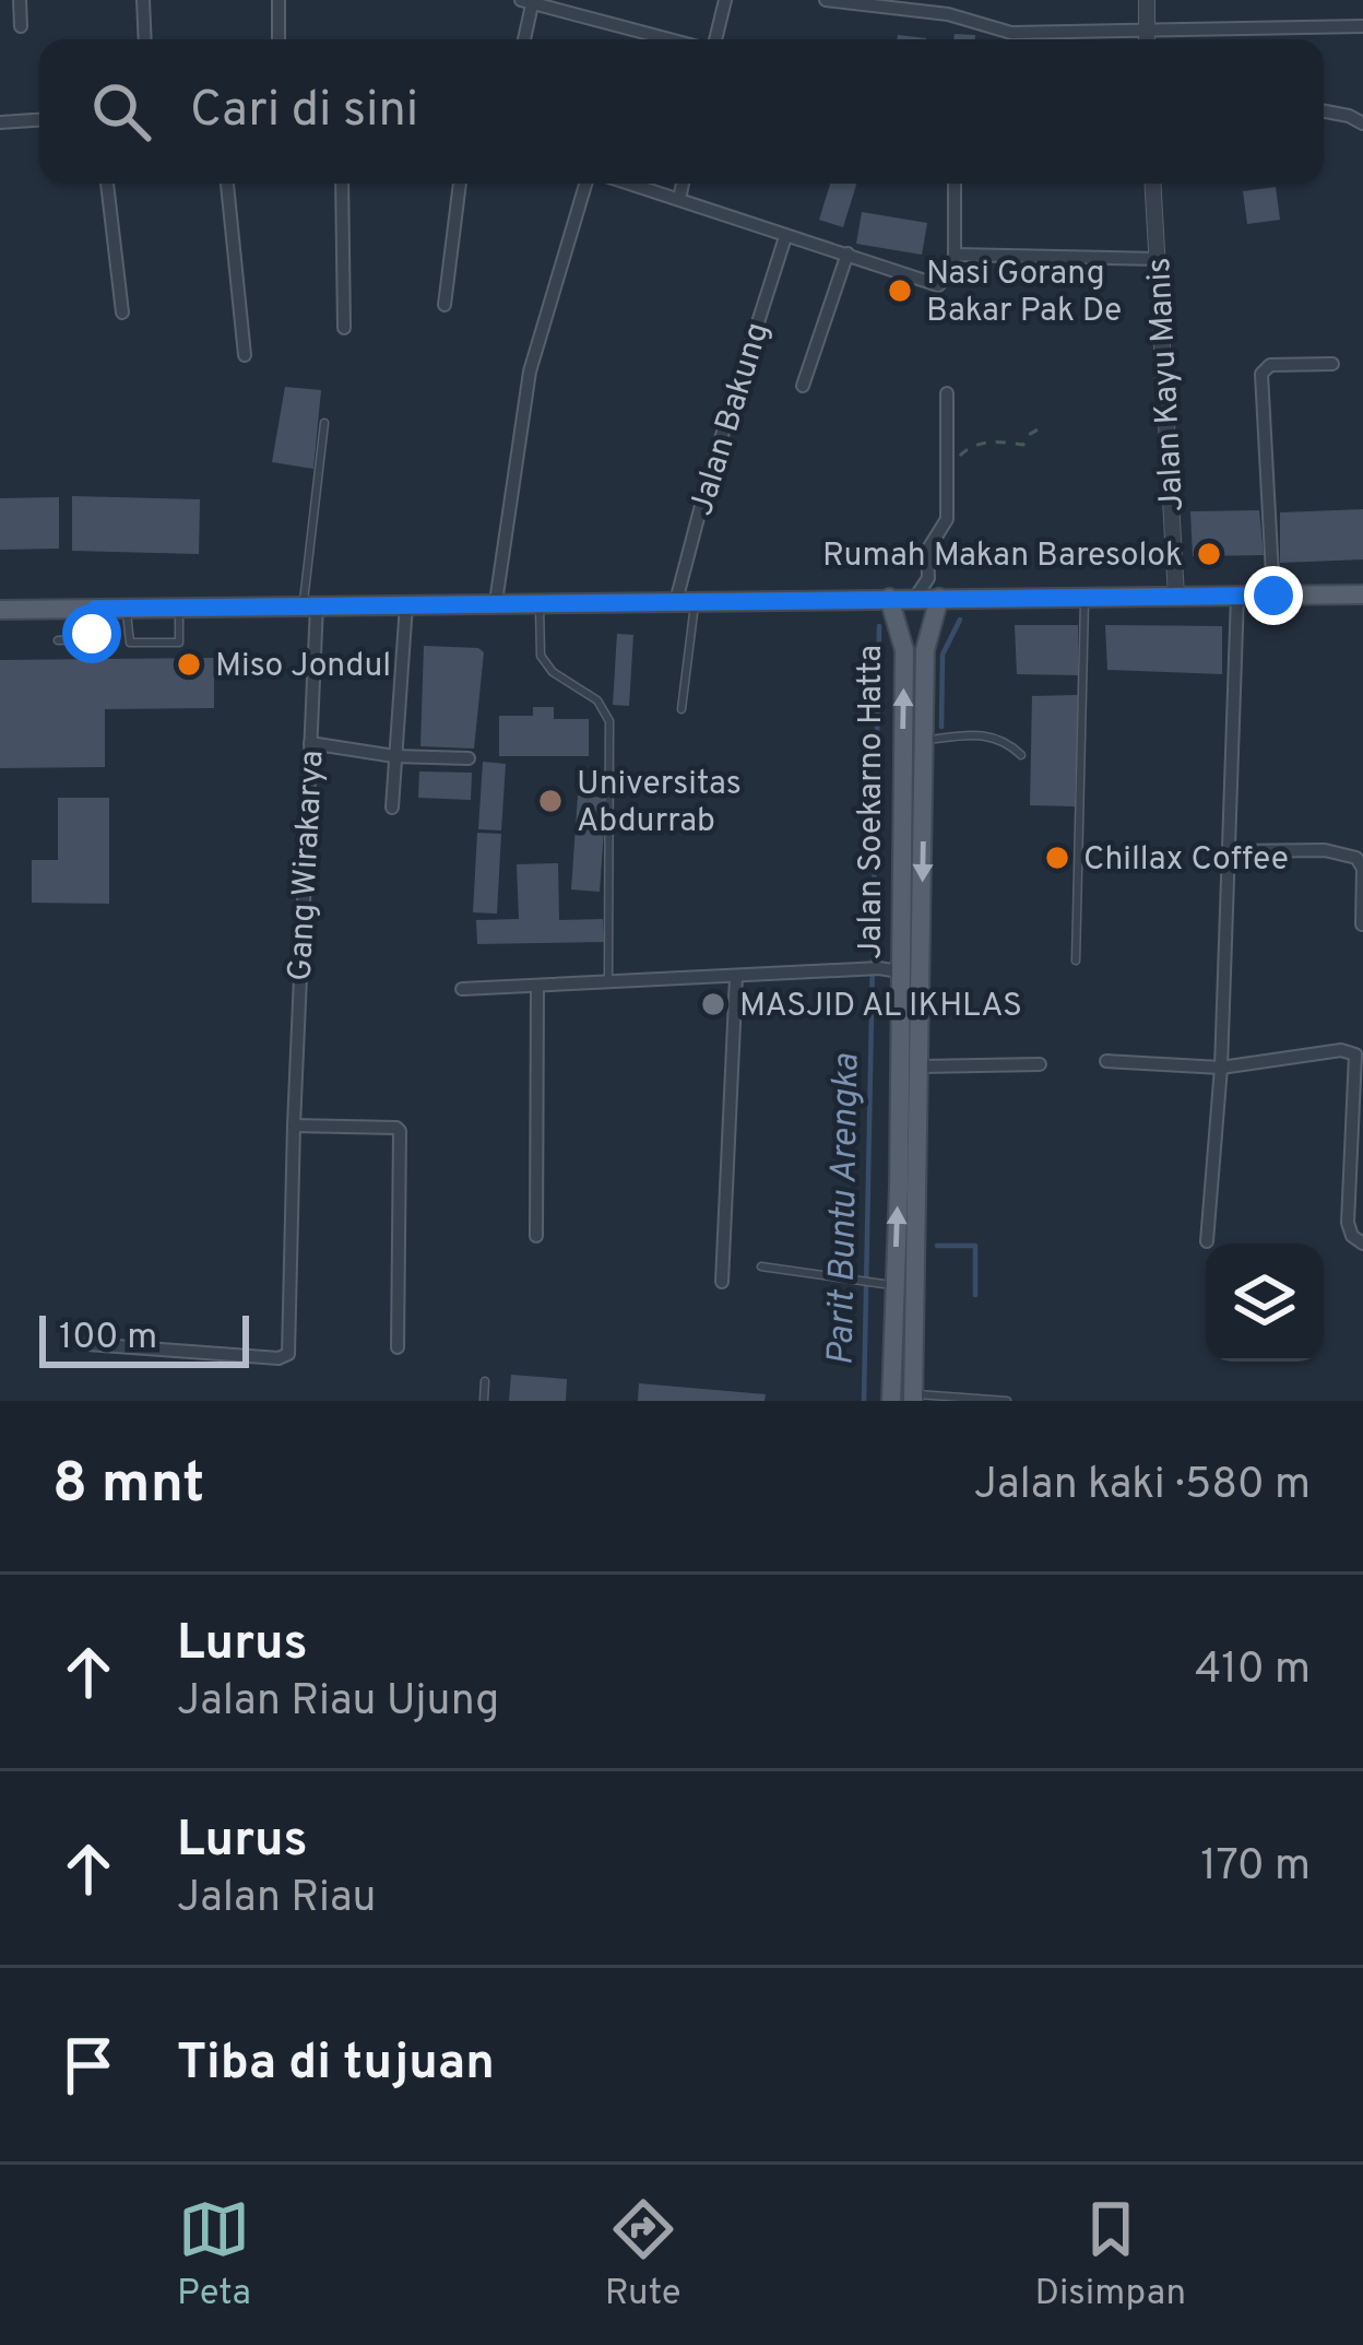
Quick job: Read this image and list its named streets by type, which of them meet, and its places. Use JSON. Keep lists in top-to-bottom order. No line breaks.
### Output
{"streets":{"main road":["Jalan Soekarno Hatta"],"street":["Jalan Kayu Manis","Jalan Bakung","Gang Wirakarya"]},"water":["Parit Buntu Arengka"],"places":["Nasi Gorang Bakar Pak De","Rumah Makan Baresolok","Miso Jondul","Universitas Abdurrab","Chillax Coffee","MASJID AL IKHLAS"],"scale_bar":"100 m","page":{"search":"Cari di sini","scale":"100 m","heading":["8 mnt","Jalan kaki · 580 m"],"list":[["Lurus","Jalan Riau Ujung","410 m"],["Lurus","Jalan Riau","170 m"],"Tiba di tujuan"],"nav":["Peta","Rute","Disimpan"]}}
